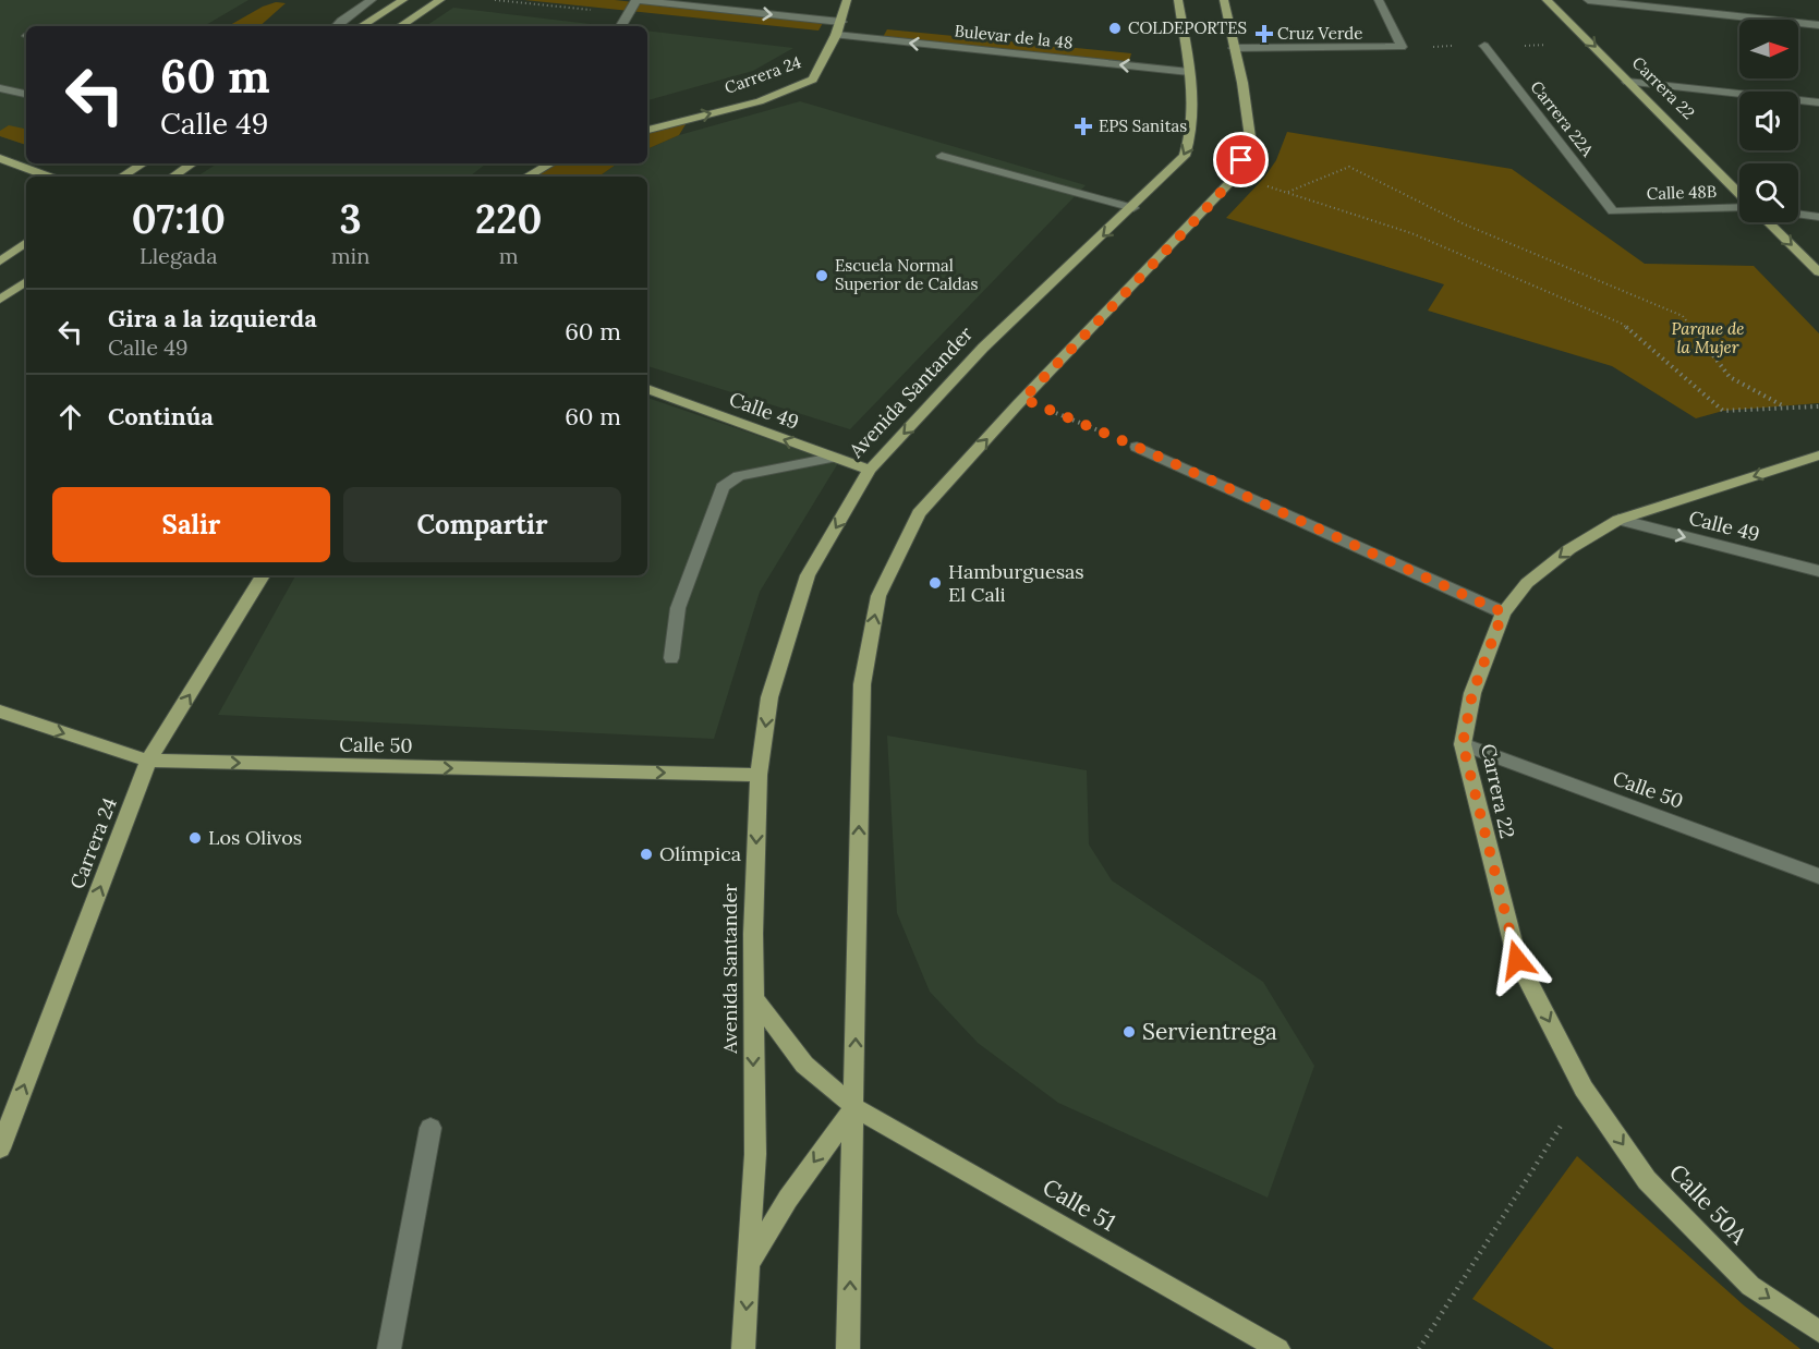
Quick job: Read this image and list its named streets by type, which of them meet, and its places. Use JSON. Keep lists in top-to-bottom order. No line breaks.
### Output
{"streets":{"main road":["Carrera 24","Carrera 22","Avenida Santander","Calle 49","Calle 50","Calle 50A","Calle 51"],"street":["Bulevar de la 48","Carrera 22A","Calle 48B"]},"crossings":[["Bulevar de la 48","Carrera 24"],["Bulevar de la 48","Avenida Santander"],["Carrera 24","Calle 50"],["Carrera 22","Calle 49"],["Carrera 22","Calle 50"],["Carrera 22","Calle 50A"],["Carrera 22A","Calle 48B"],["Avenida Santander","Calle 49"],["Avenida Santander","Calle 50"],["Avenida Santander","Calle 51"]],"one_way":["Carrera 24","Calle 50","Calle 50A"],"parks":["Parque de la Mujer"],"places":{"other":["COLDEPORTES","Escuela Normal Superior de Caldas","Hamburguesas El Cali","Los Olivos","Olímpica","Servientrega"],"health":["Cruz Verde","EPS Sanitas"]},"north":"right","page":{"turn":["60 m","Calle 49"],"eta":["07:10","Llegada","3","min","220","m"],"list":[{"name":"Gira a la izquierda","note":"Calle 49","value":"60 m"},{"name":"Continúa","value":"60 m"}],"buttons":["Salir","Compartir"]}}
